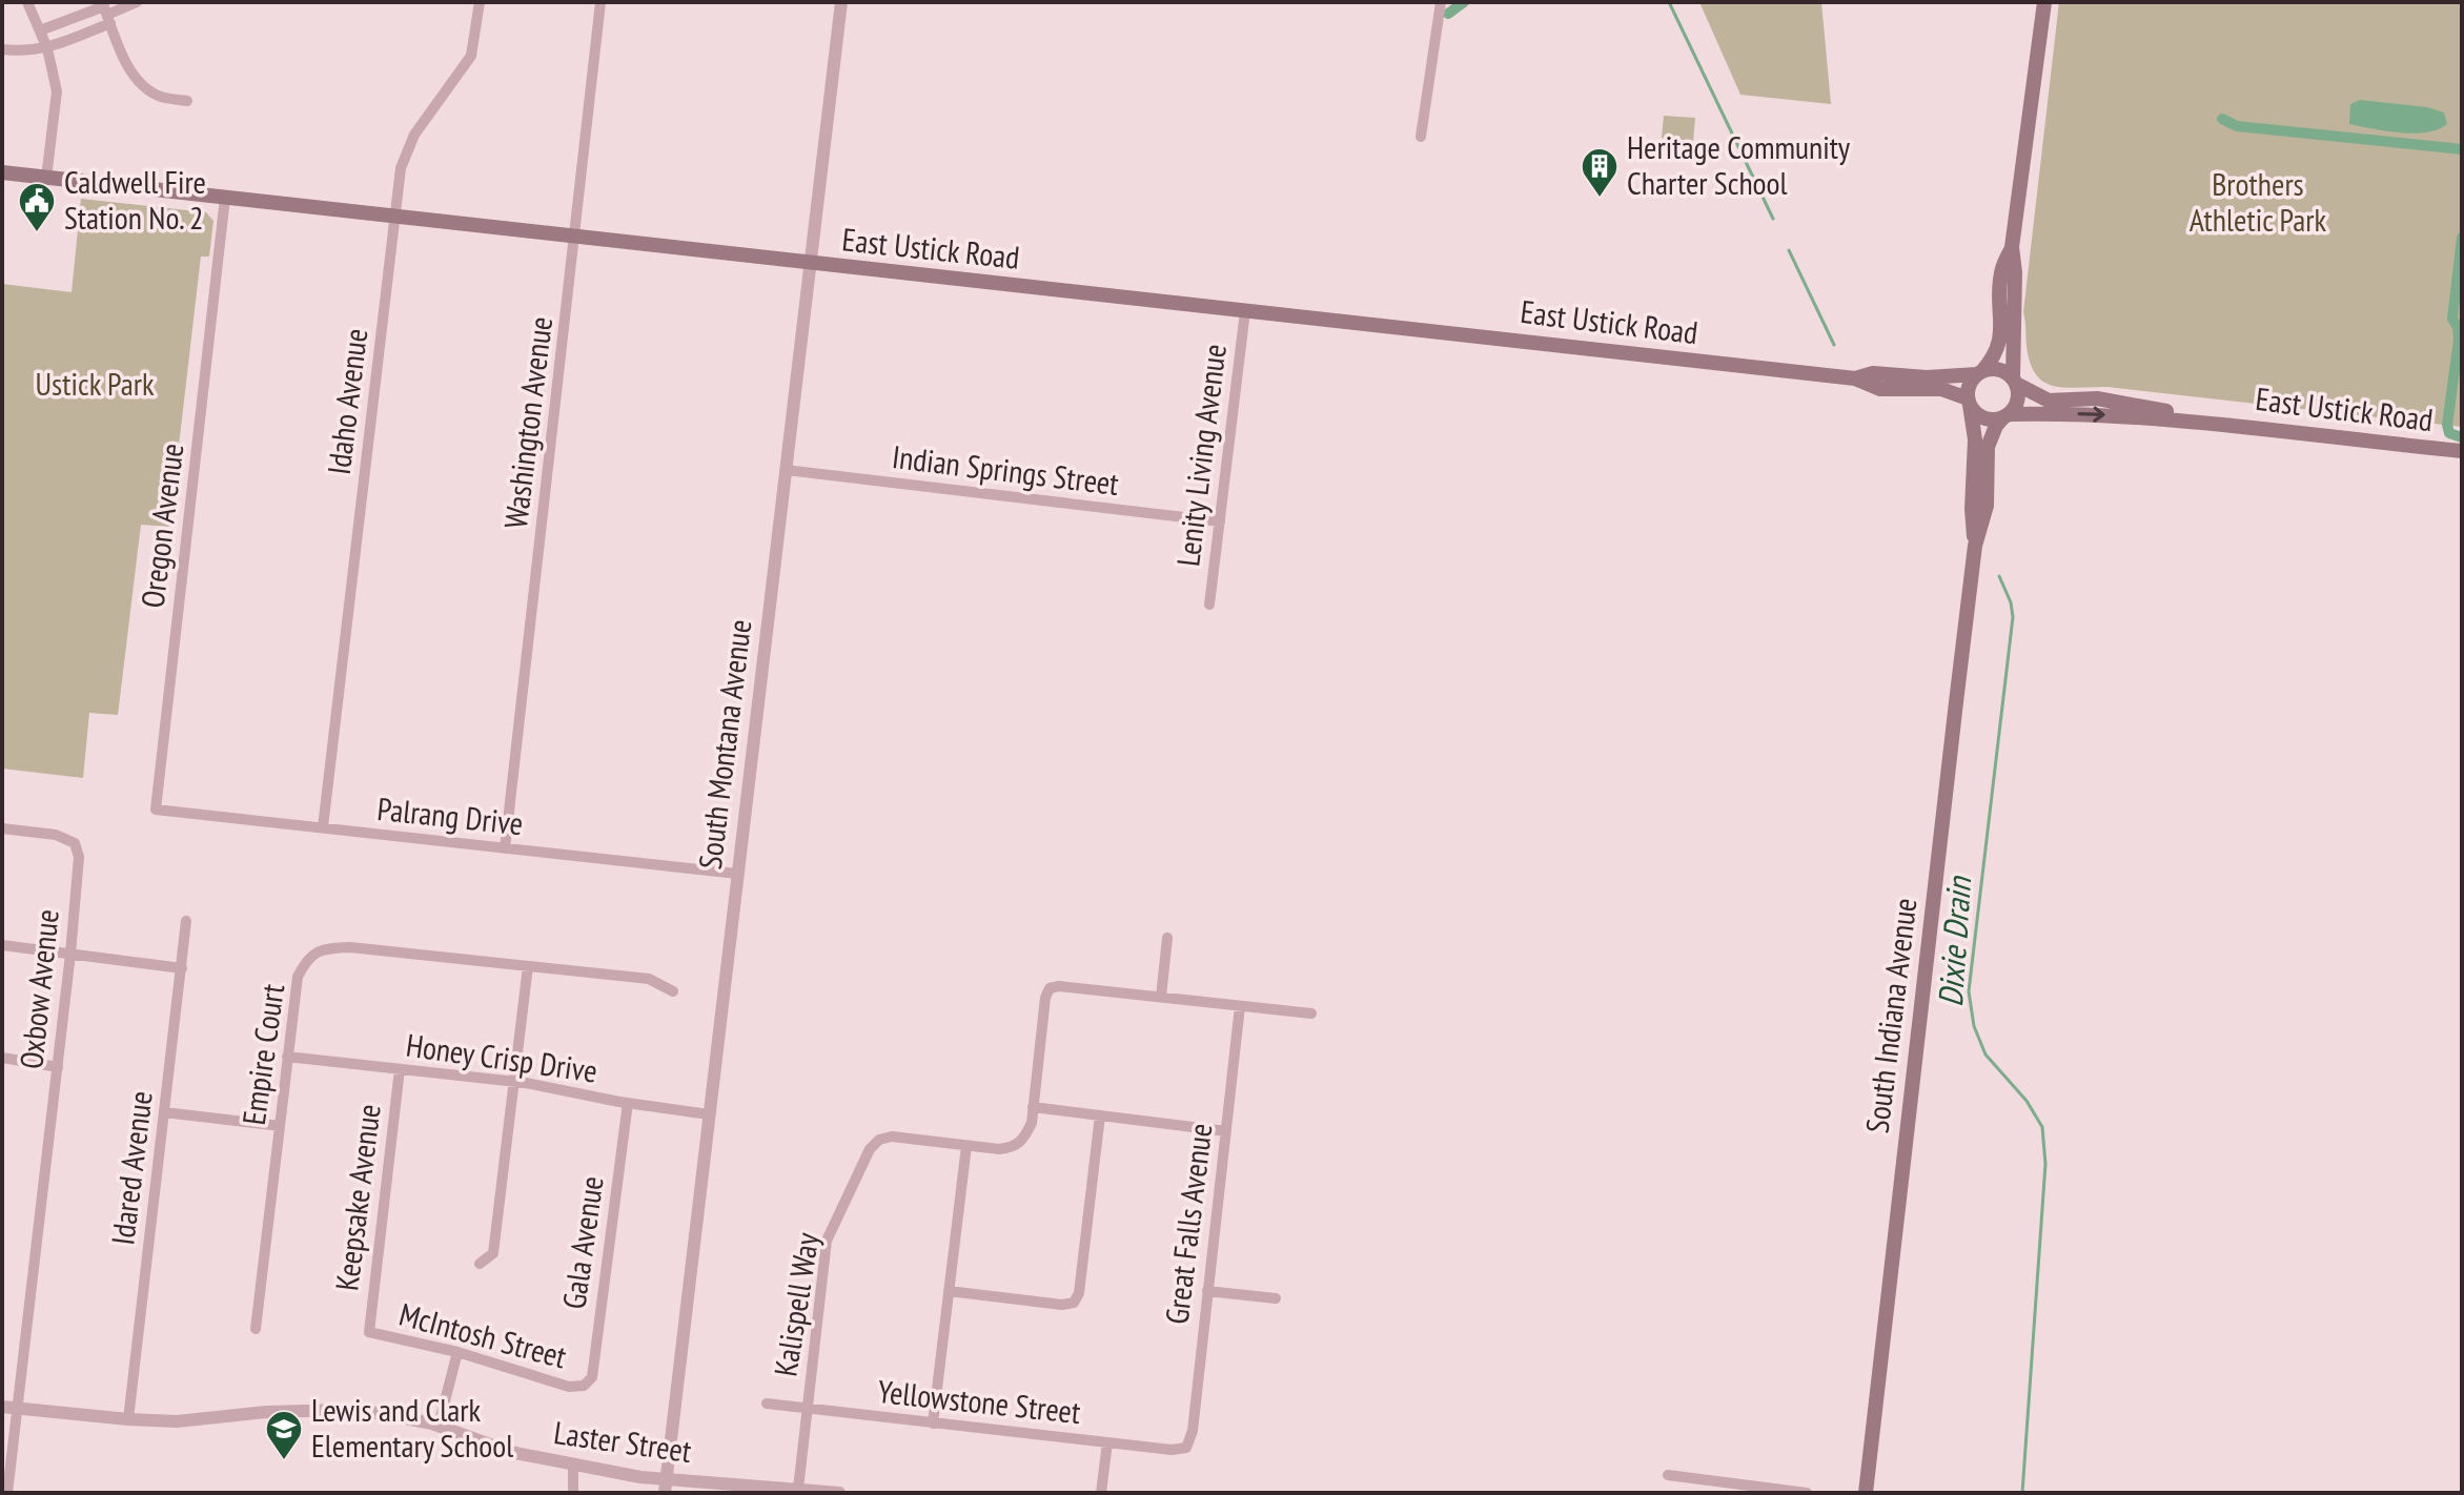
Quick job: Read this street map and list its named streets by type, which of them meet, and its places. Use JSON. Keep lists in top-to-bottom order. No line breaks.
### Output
{"streets":{"main road":["East Ustick Road","South Indiana Avenue"],"street":["Idaho Avenue","Washington Avenue","Lenity Living Avenue","Indian Springs Street","Oregon Avenue","South Montana Avenue","Palrang Drive","Oxbow Avenue","Empire Court","Honey Crisp Drive","Idared Avenue","Keepsake Avenue","Great Falls Avenue","Gala Avenue","Kalispell Way","McIntosh Street","Yellowstone Street","Laster Street"]},"crossings":[["East Ustick Road","Idaho Avenue"],["East Ustick Road","Washington Avenue"],["East Ustick Road","Lenity Living Avenue"],["East Ustick Road","Oregon Avenue"],["East Ustick Road","South Montana Avenue"],["East Ustick Road","South Indiana Avenue"],["Idaho Avenue","Palrang Drive"],["Washington Avenue","Palrang Drive"],["Lenity Living Avenue","Indian Springs Street"],["Indian Springs Street","South Montana Avenue"],["Oregon Avenue","Palrang Drive"],["South Montana Avenue","Palrang Drive"],["South Montana Avenue","Honey Crisp Drive"],["South Montana Avenue","Laster Street"],["Oxbow Avenue","Laster Street"],["Empire Court","Honey Crisp Drive"],["Honey Crisp Drive","Keepsake Avenue"],["Honey Crisp Drive","Gala Avenue"],["Idared Avenue","Laster Street"],["Keepsake Avenue","McIntosh Street"],["Great Falls Avenue","Yellowstone Street"],["Gala Avenue","McIntosh Street"],["Kalispell Way","Yellowstone Street"],["Kalispell Way","Laster Street"]],"water":["Dixie Drain"],"parks":["Brothers Athletic Park","Ustick Park"],"places":{"building":["Heritage Community Charter School"],"public building":["Caldwell Fire Station No. 2"],"school or university":["Lewis and Clark Elementary School"]}}
